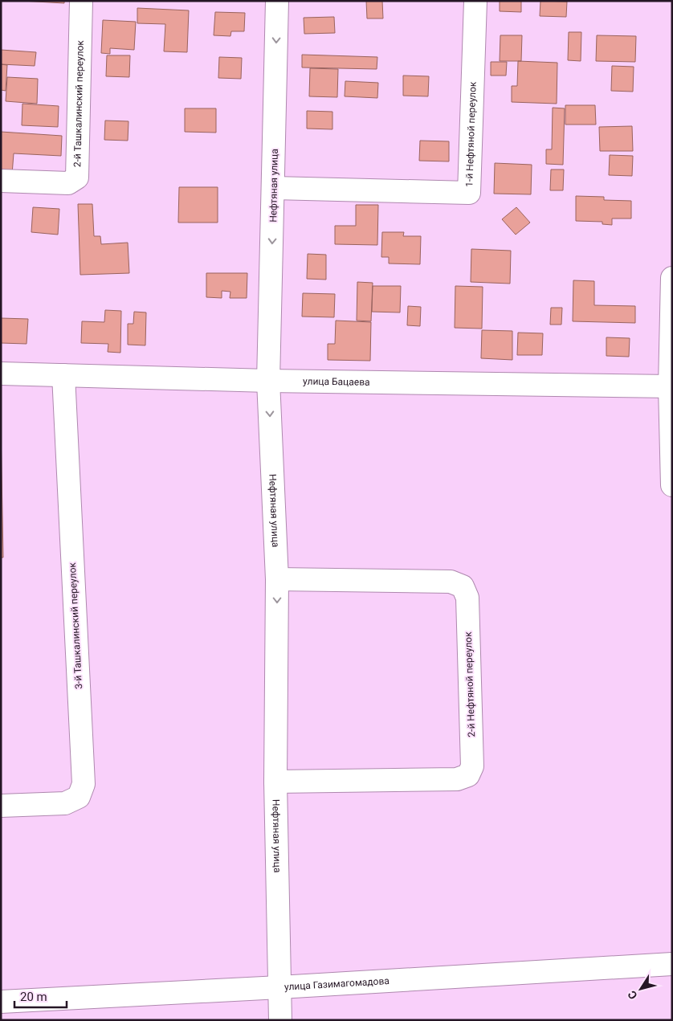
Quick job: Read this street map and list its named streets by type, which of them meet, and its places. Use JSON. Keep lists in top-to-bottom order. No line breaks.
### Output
{"streets":{"street":["2-й Ташкалинский переулок","1-й Нефтяной переулок","Нефтяная улица","улица Бацаева","3-й Ташкалинский переулок","2-й Нефтяной переулок","улица Газимагомадова"]},"crossings":[["1-й Нефтяной переулок","Нефтяная улица"],["Нефтяная улица","улица Бацаева"],["Нефтяная улица","2-й Нефтяной переулок"],["Нефтяная улица","улица Газимагомадова"],["улица Бацаева","3-й Ташкалинский переулок"]],"one_way":["Нефтяная улица"],"scale_bar":"20 m","north":"bottom left"}
